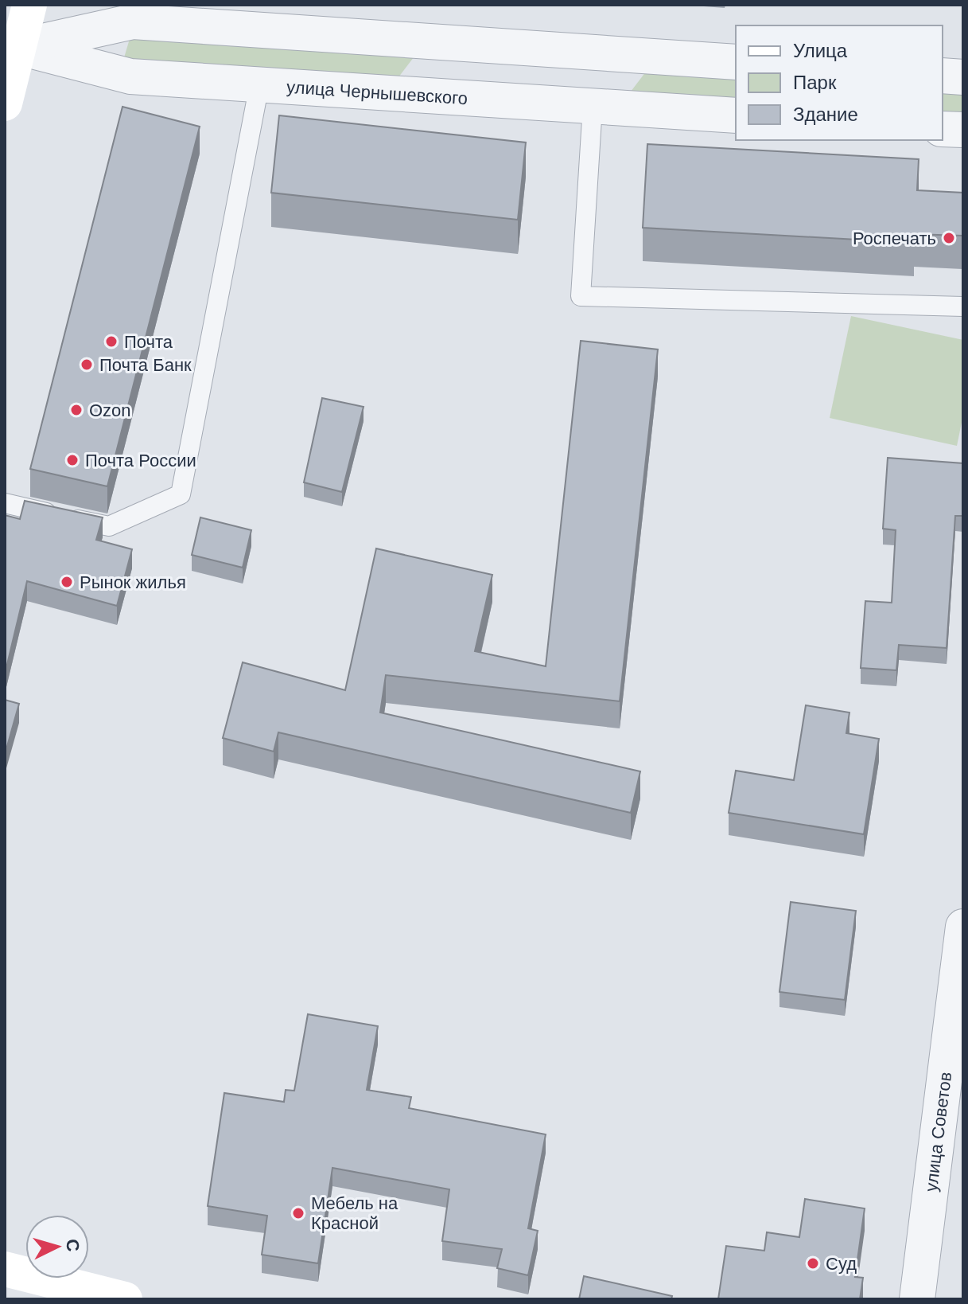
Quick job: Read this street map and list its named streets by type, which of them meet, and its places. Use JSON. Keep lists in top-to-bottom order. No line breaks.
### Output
{"streets":{"street":["улица Чернышевского","улица Советов"]},"places":["Роспечать","Почта","Почта Банк","Ozon","Почта России","Рынок жилья","Мебель на Красной","Суд"],"legend":["Улица","Парк","Здание"],"north":"right"}
